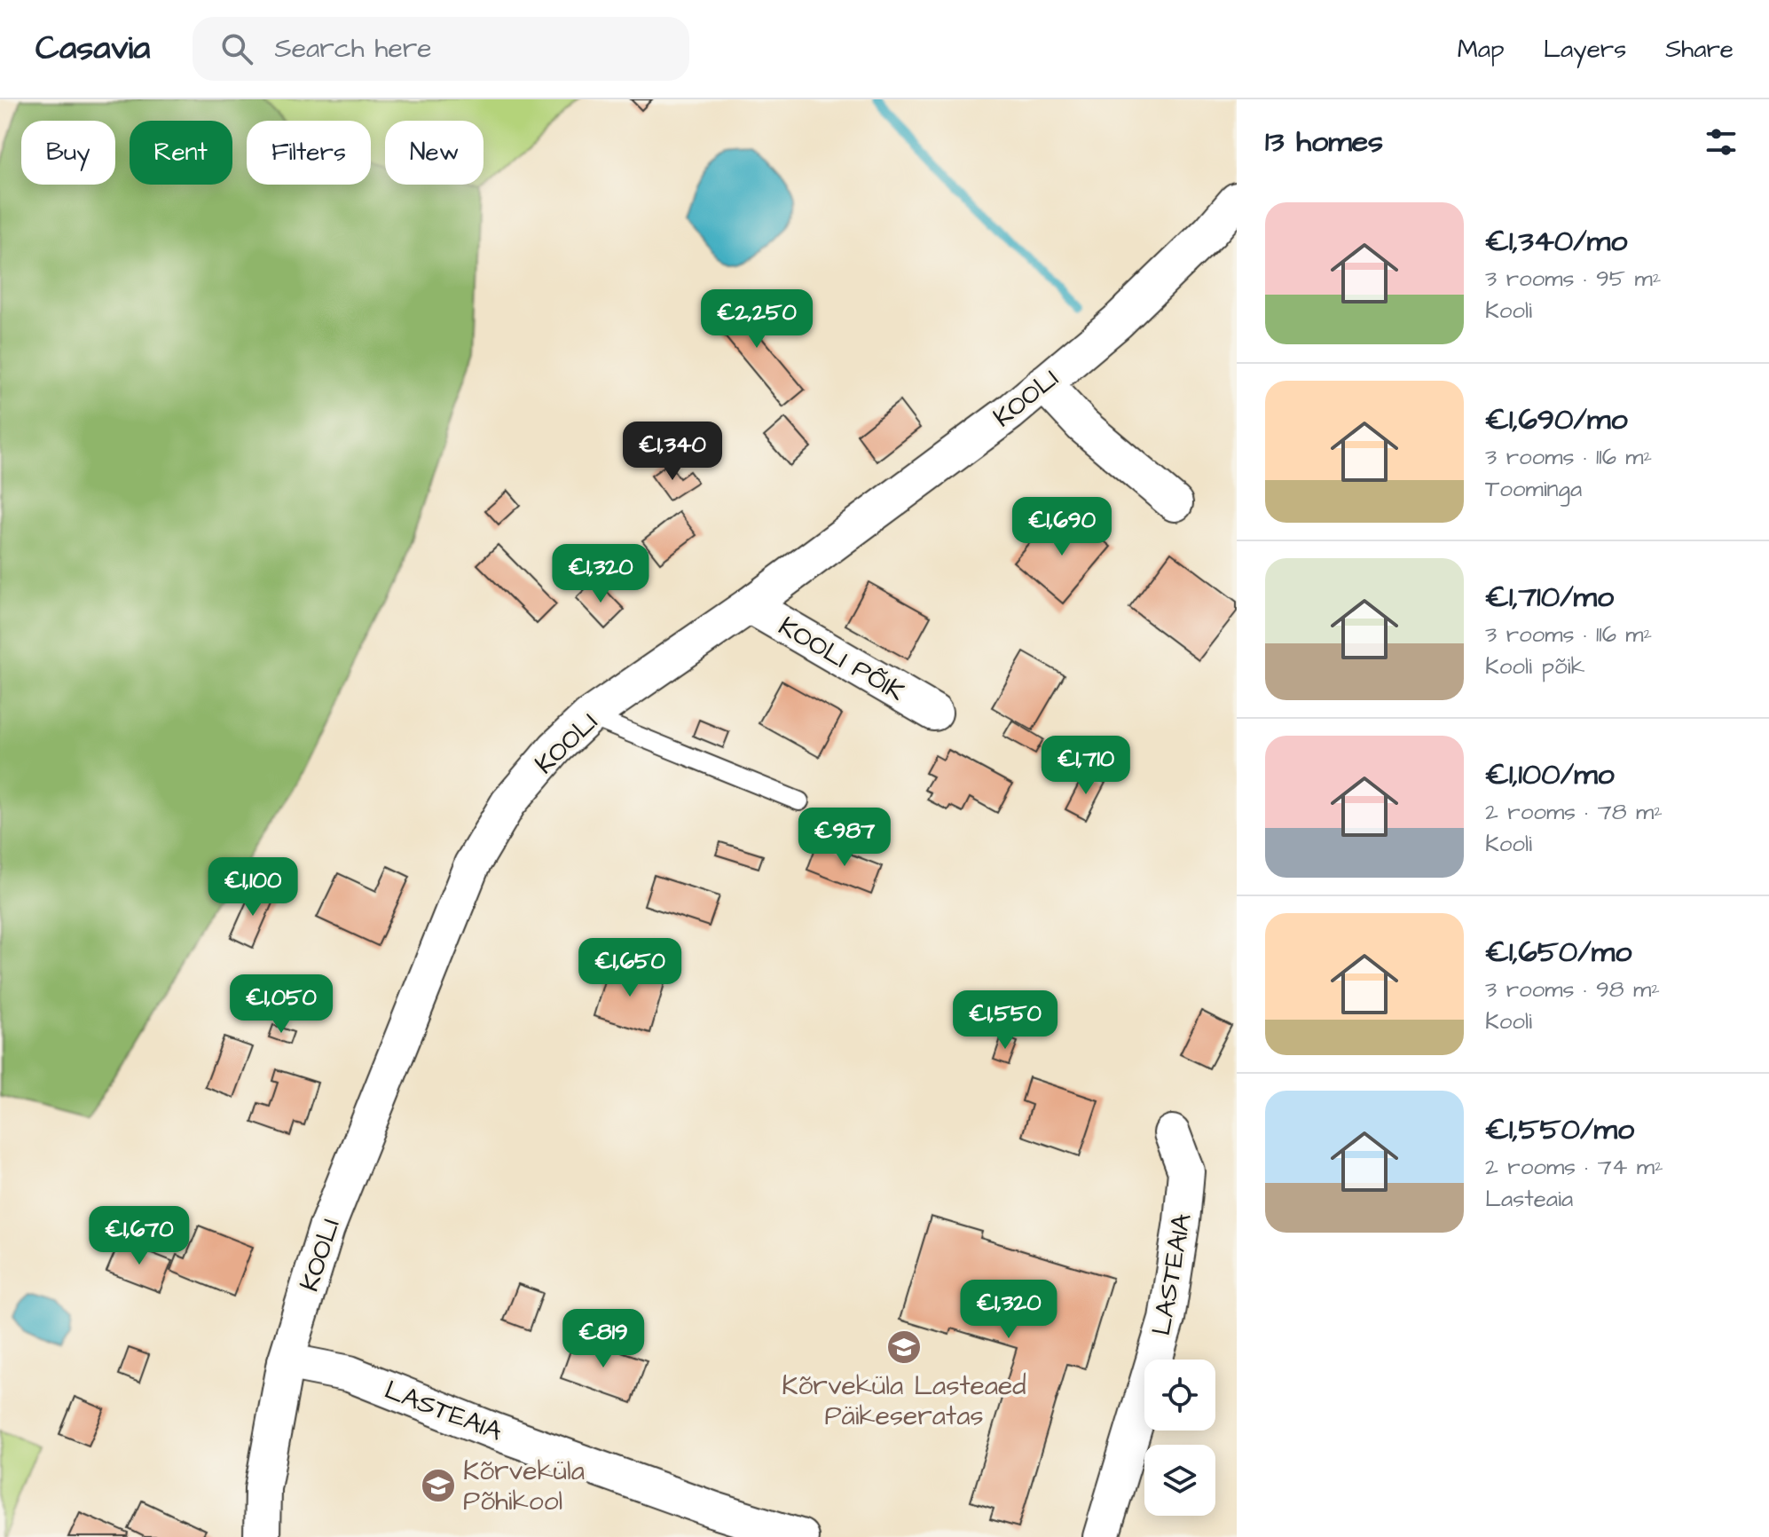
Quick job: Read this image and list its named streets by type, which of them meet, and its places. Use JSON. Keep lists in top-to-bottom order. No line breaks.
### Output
{"streets":{"street":["KOOLI","KOOLI PÕIK","LASTEAIA"]},"crossings":[["KOOLI","KOOLI PÕIK"],["KOOLI","LASTEAIA"]],"places":{"school or university":["Kõrveküla Lasteaed Päikeseratas","Kõrveküla Põhikool"]},"page":{"header":"Casavia","search":"Search here","nav":["Map","Layers","Share"],"heading":"13 homes","chip":["Buy","Rent","Filters","New"],"list":[{"name":"€1,340/mo","note":"3 rooms · 95 m² · Kooli"},{"name":"€1,690/mo","note":"3 rooms · 116 m² · Toominga"},{"name":"€1,710/mo","note":"3 rooms · 116 m² · Kooli põik"},{"name":"€1,100/mo","note":"2 rooms · 78 m² · Kooli"},{"name":"€1,650/mo","note":"3 rooms · 98 m² · Kooli"},{"name":"€1,550/mo","note":"2 rooms · 74 m² · Lasteaia"}],"price":["€2,250","€1,340","€1,690","€1,320","€1,710","€987","€1,100","€1,650","€1,050","€1,550","€1,670","€1,320","€819"]}}
